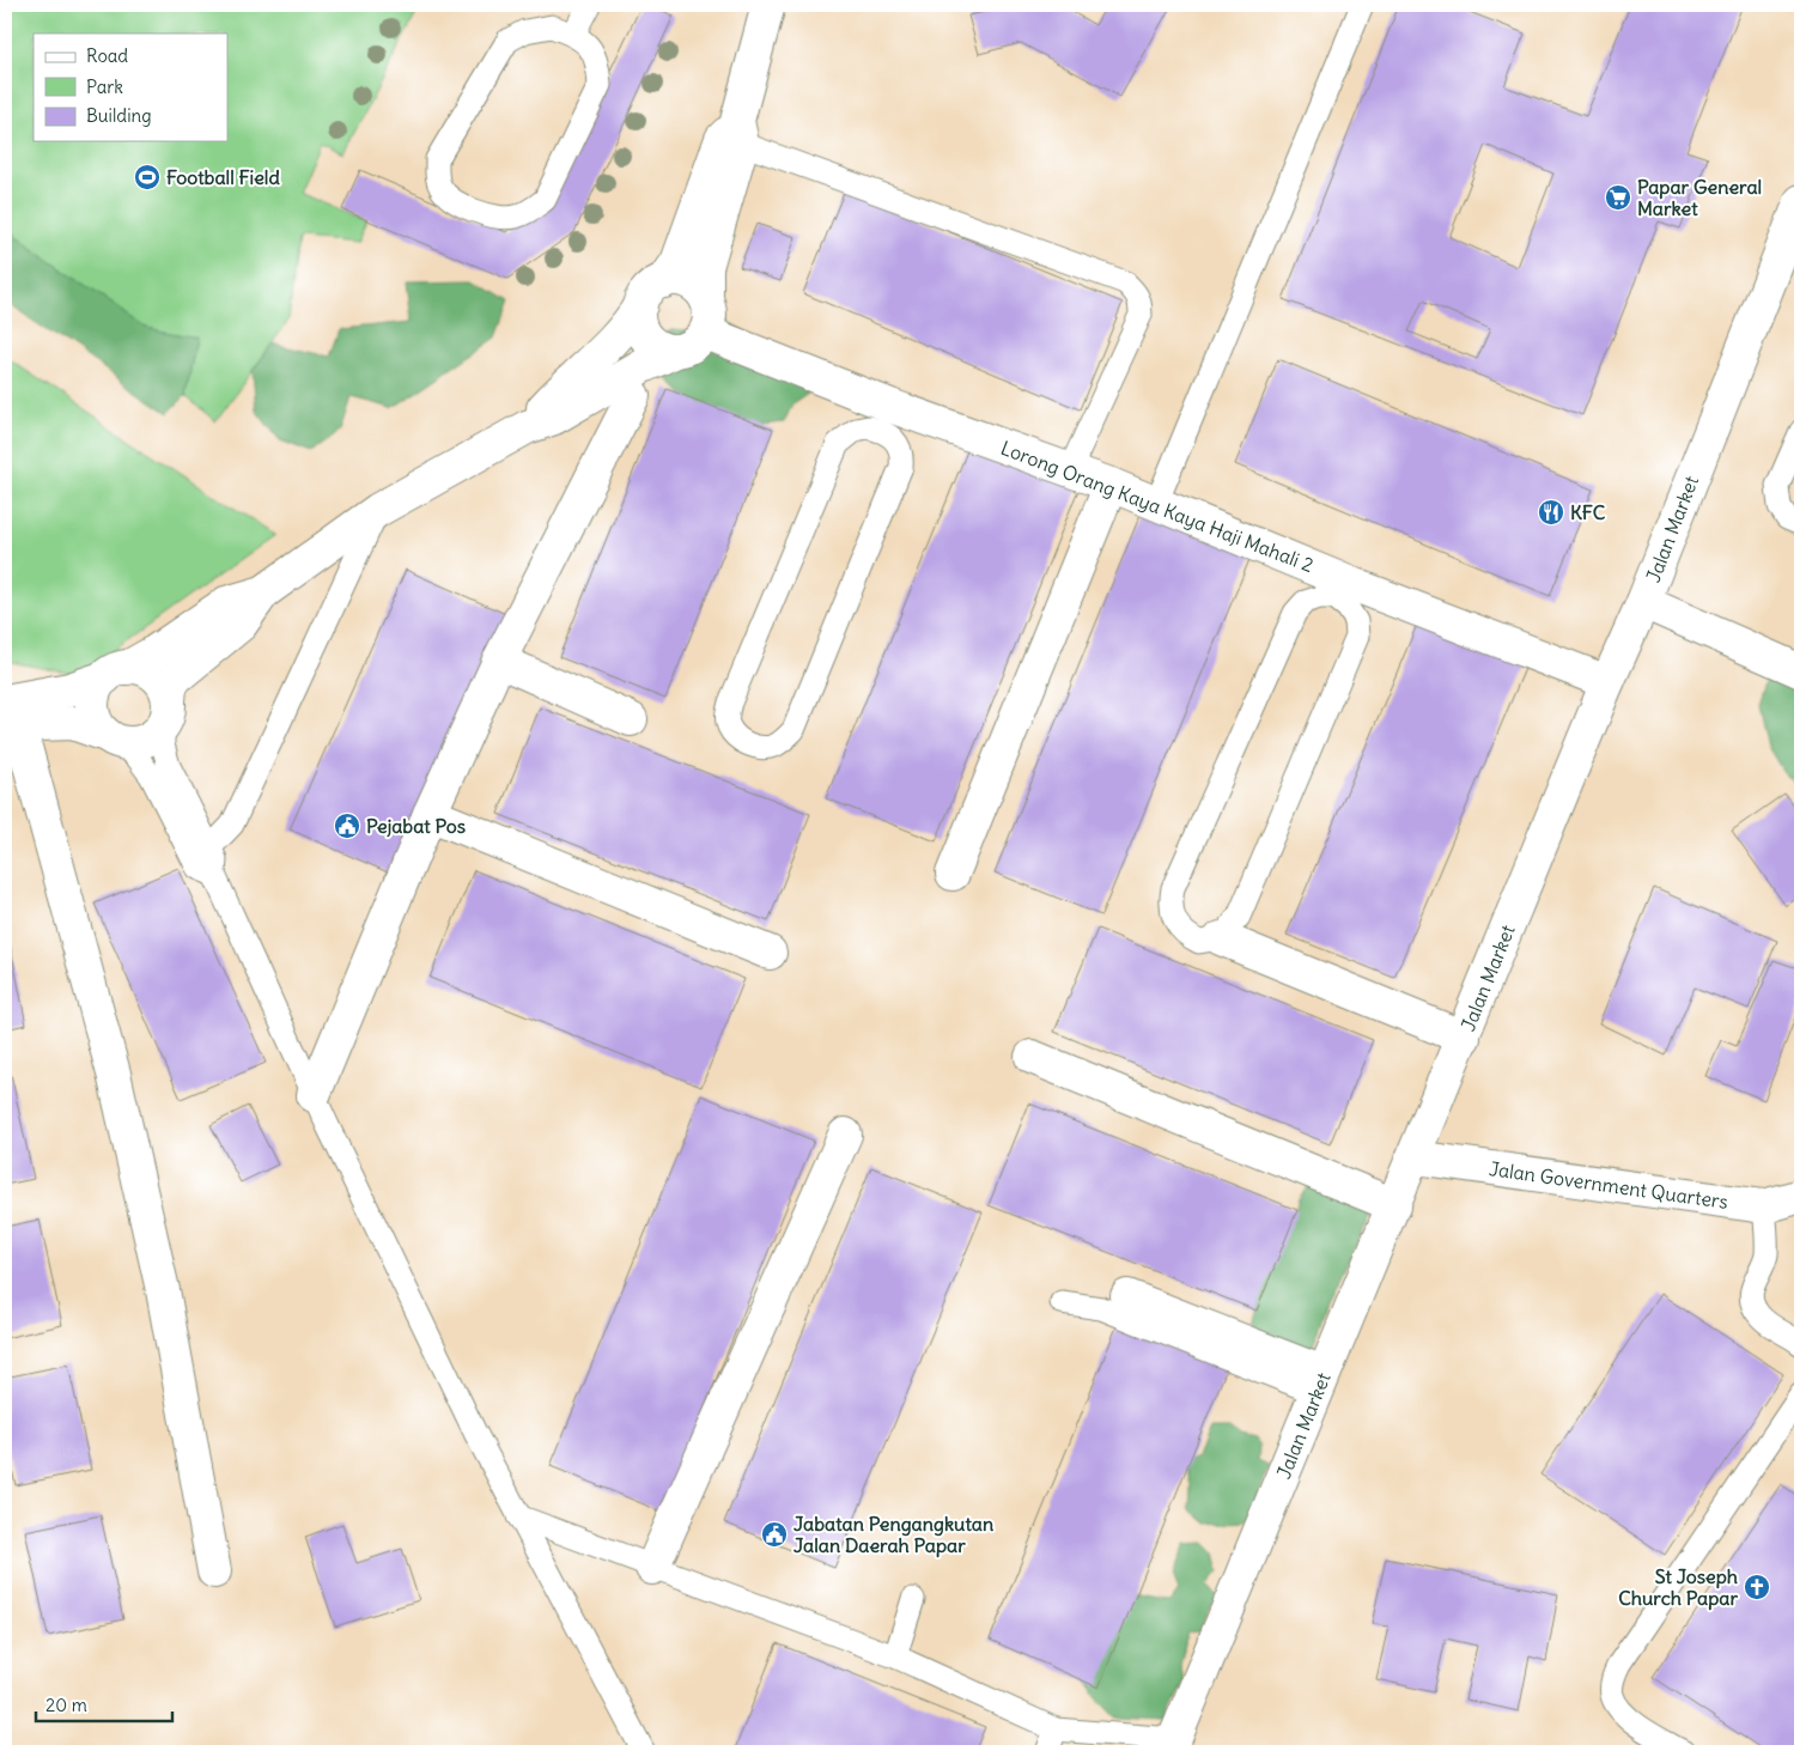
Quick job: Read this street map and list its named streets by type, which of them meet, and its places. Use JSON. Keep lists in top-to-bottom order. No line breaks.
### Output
{"streets":{"street":["Lorong Orang Kaya Kaya Haji Mahali 2","Jalan Market","Jalan Government Quarters"]},"crossings":[["Lorong Orang Kaya Kaya Haji Mahali 2","Jalan Market"],["Jalan Market","Jalan Government Quarters"]],"places":{"sports":["Football Field"],"supermarket":["Papar General Market"],"restaurant":["KFC"],"public building":["Pejabat Pos","Jabatan Pengangkutan Jalan Daerah Papar"],"church":["St Joseph Church Papar"]},"legend":["Road","Park","Building"],"scale_bar":"20 m"}
